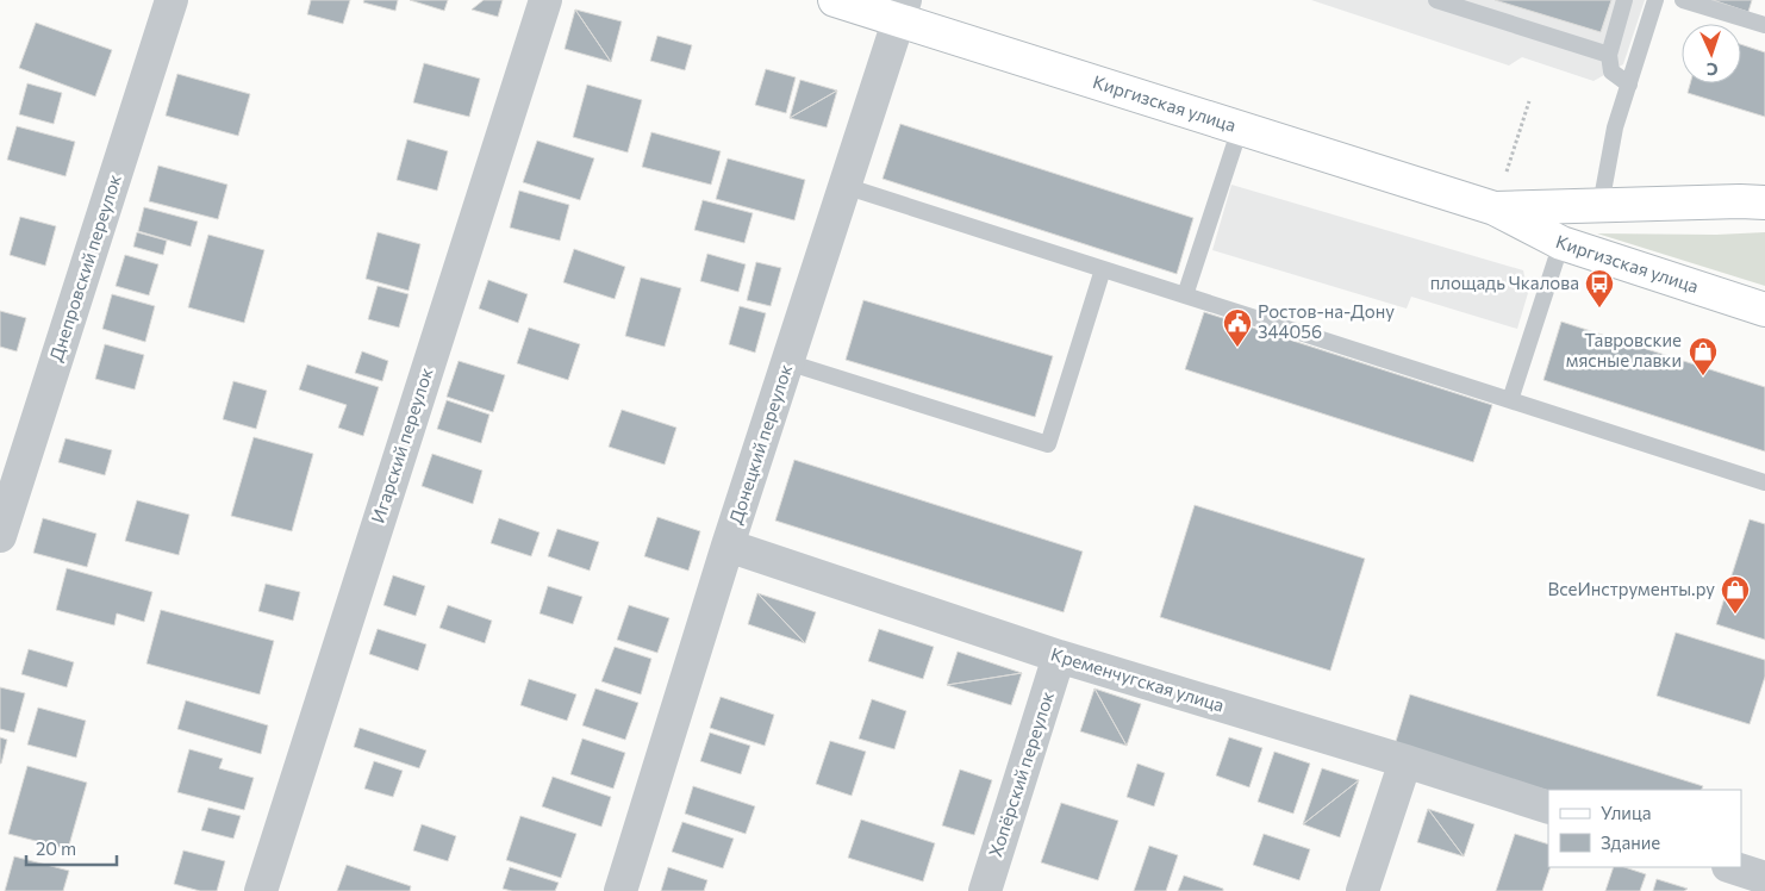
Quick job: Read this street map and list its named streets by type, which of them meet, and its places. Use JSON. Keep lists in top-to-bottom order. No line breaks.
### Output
{"streets":{"main road":["Киргизская улица"],"street":["Днепровский переулок","Донецкий переулок","Игарский переулок","Кременчугская улица","Хопёрский переулок"]},"crossings":[["Киргизская улица","Донецкий переулок"],["Донецкий переулок","Кременчугская улица"],["Кременчугская улица","Хопёрский переулок"]],"places":{"bus stop":["площадь Чкалова"],"public building":["Ростов-на-Дону 344056"],"shop":["Тавровские мясные лавки","ВсеИнструменты.ру"]},"legend":["Улица","Здание"],"scale_bar":"20 m","north":"bottom"}
